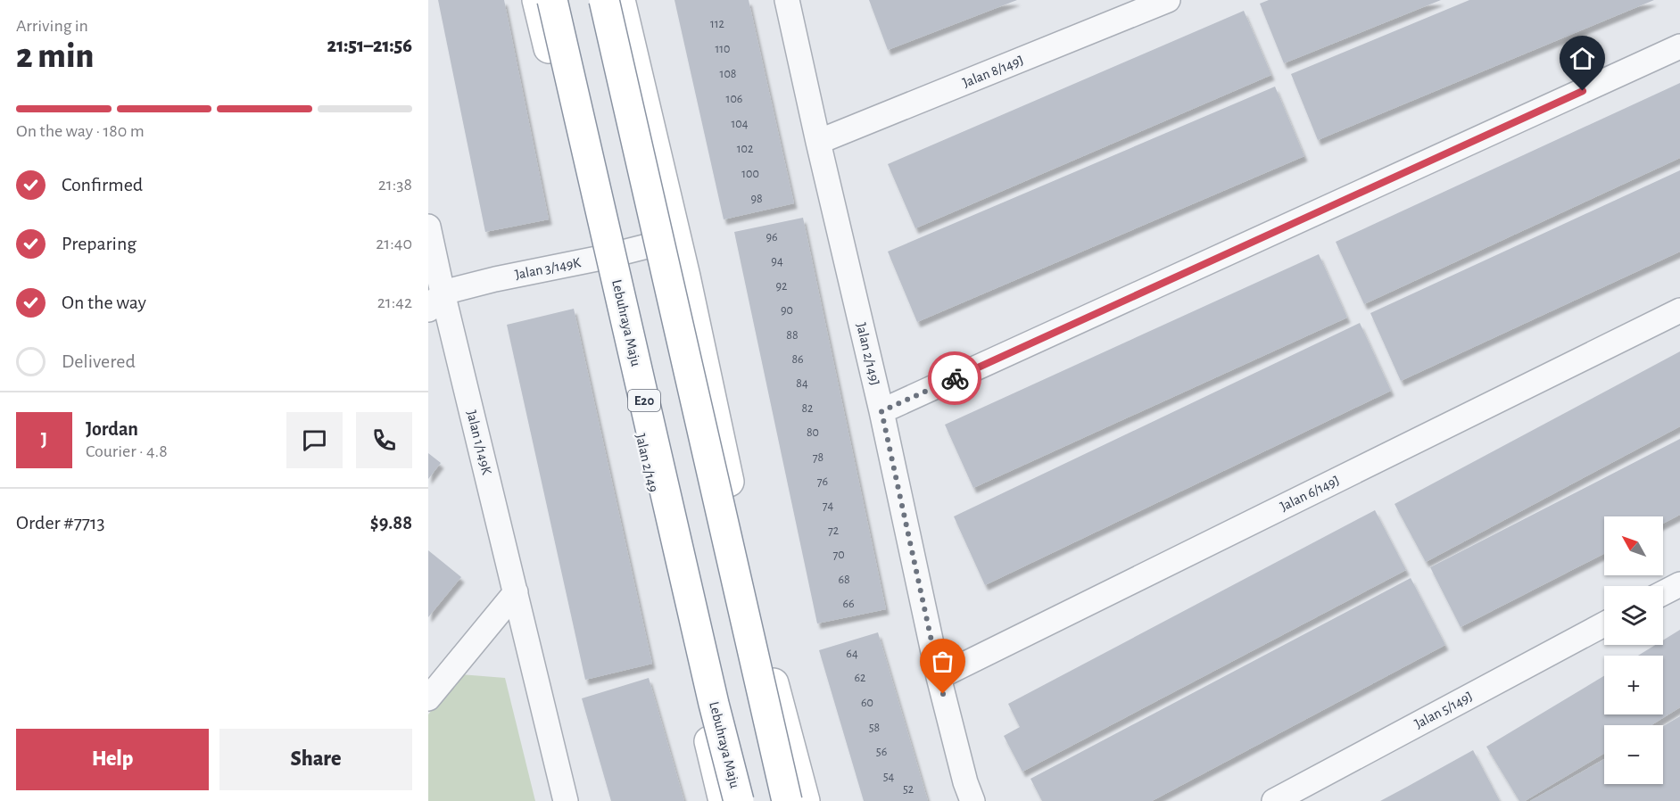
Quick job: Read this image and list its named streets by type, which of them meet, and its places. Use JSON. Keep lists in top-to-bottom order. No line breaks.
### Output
{"streets":{"main road":["Lebuhraya Maju","E20","Jalan 2/149"],"street":["Jalan 8/149J","Jalan 3/149K","Jalan 2/149J","Jalan 1/149K","Jalan 6/149J","Jalan 5/149J"]},"crossings":[["Jalan 8/149J","Jalan 2/149J"],["Jalan 3/149K","Jalan 1/149K"],["Jalan 3/149K","Jalan 2/149"],["Jalan 2/149J","Jalan 6/149J"]],"house_numbers":["112","110","108","106","104","102","100","98","96","94","92","90","88","86","84","82","80","78","76","74","72","70","68","66","64","62","60","58","56","54","52"],"north":"top left","page":{"heading":["2 min","Arriving in","21:51–21:56"],"panel":["Jordan","Courier · 4.8","Order #7713","$9.88"],"bar":"On the way · 180 m","list":[["Confirmed","21:38"],["Preparing","21:40"],["On the way","21:42"],"Delivered"],"round":"J","map_buttons":["+","−"],"buttons":["Help","Share"]}}
